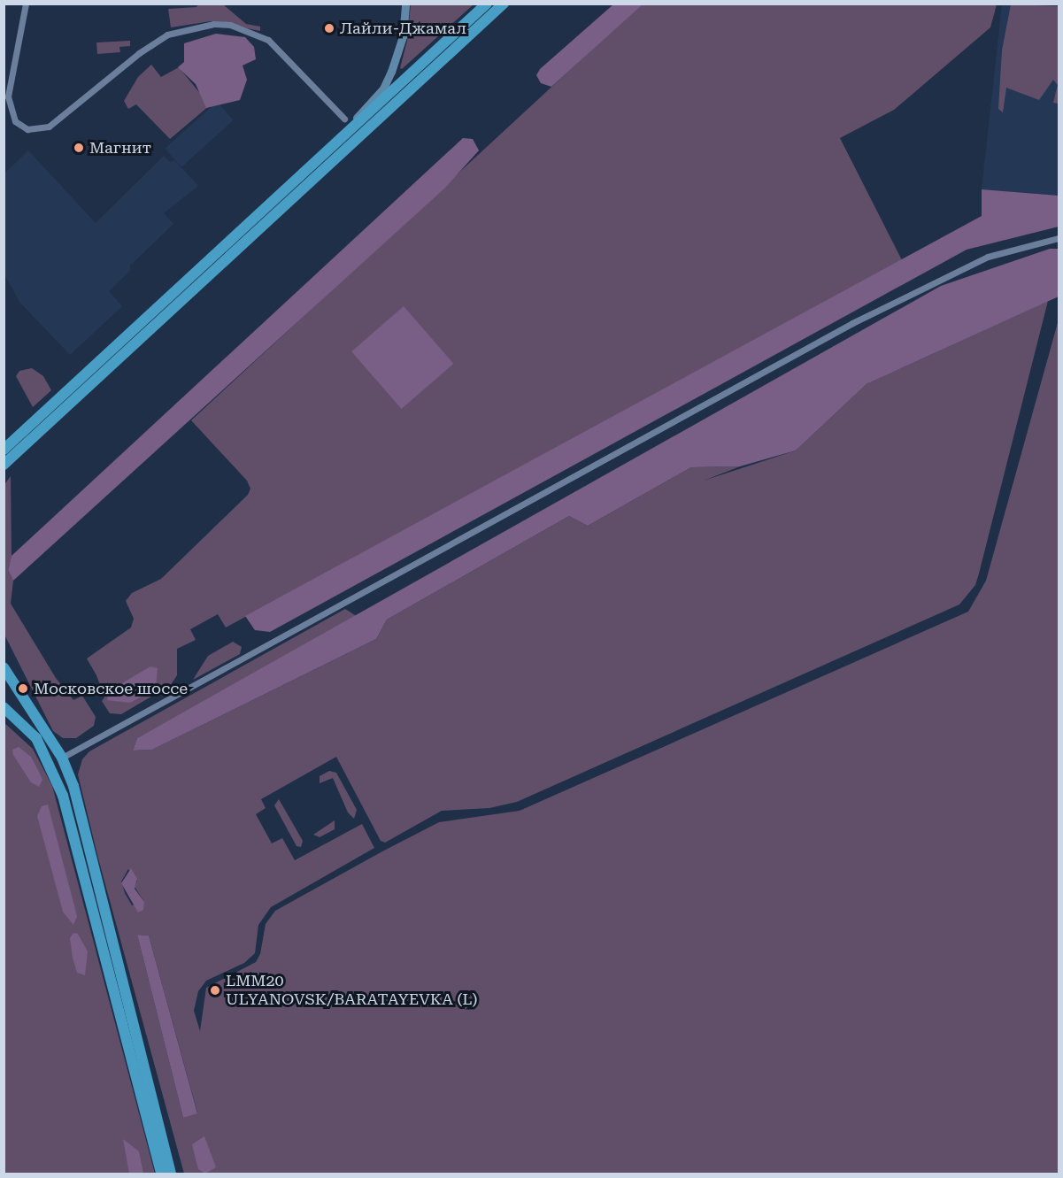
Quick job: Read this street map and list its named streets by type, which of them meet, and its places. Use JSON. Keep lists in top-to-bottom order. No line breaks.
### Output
{"places":["Лайли-Джамал","Магнит","Московское шоссе","LMM20 ULYANOVSK/BARATAYEVKA (L)"]}
